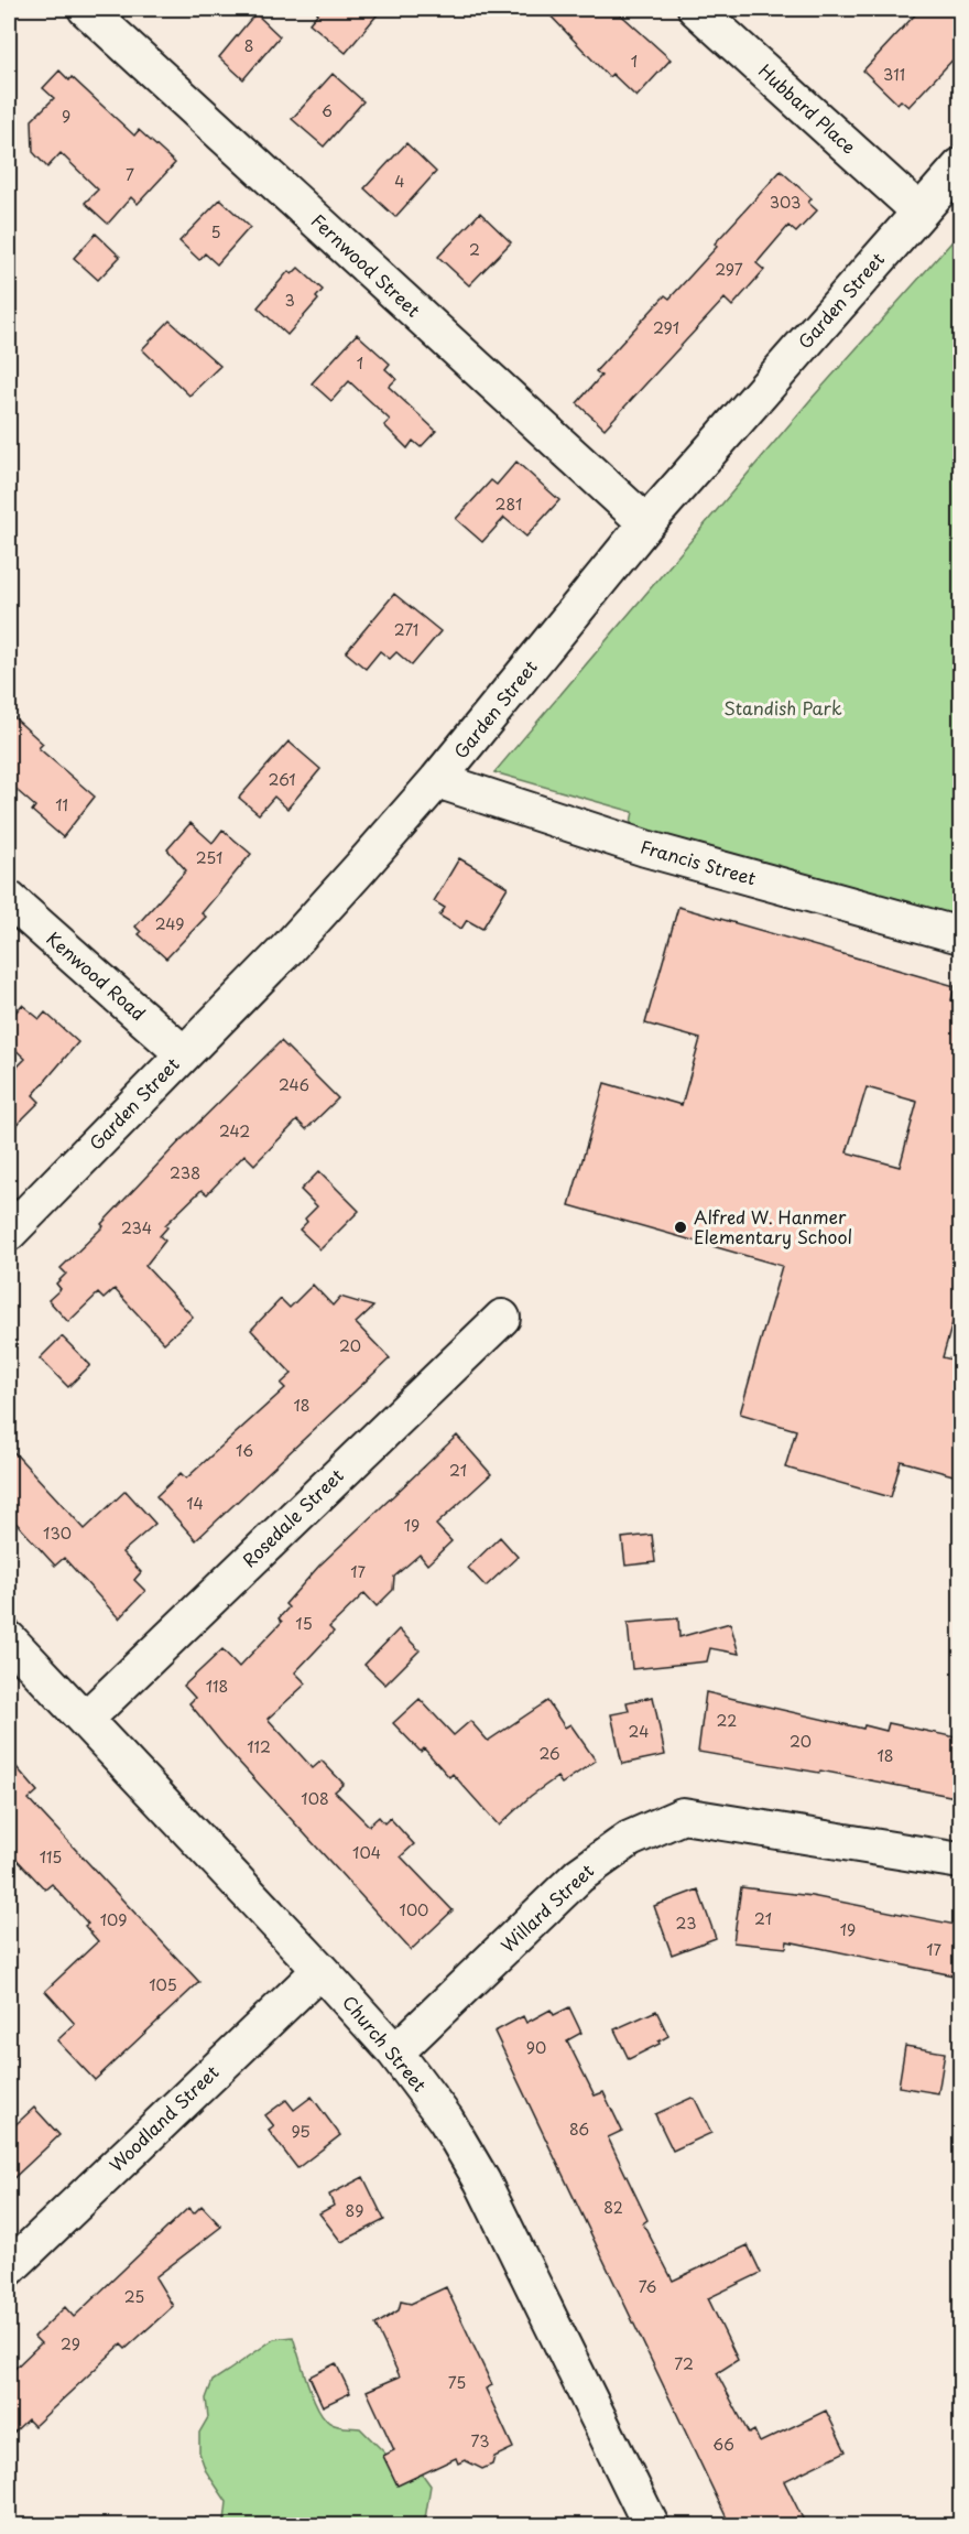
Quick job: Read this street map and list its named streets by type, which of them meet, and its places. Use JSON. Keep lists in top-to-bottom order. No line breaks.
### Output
{"streets":{"street":["Hubbard Place","Fernwood Street","Garden Street","Francis Street","Kenwood Road","Rosedale Street","Willard Street","Church Street","Woodland Street"]},"crossings":[["Hubbard Place","Garden Street"],["Fernwood Street","Garden Street"],["Garden Street","Francis Street"],["Garden Street","Kenwood Road"],["Rosedale Street","Church Street"],["Willard Street","Church Street"],["Church Street","Woodland Street"]],"parks":["Standish Park"],"places":["Alfred W. Hanmer Elementary School"],"house_numbers":["8","1","311","6","9","7","4","303","5","2","297","3","291","1","281","271","261","11","251","249","246","242","238","234","20","18","16","21","14","19","130","17","15","118","22","24","20","112","26","18","108","104","115","100","21","109","23","19","17","105","90","86","95","82","89","76","25","29","72","75","73","66"]}
